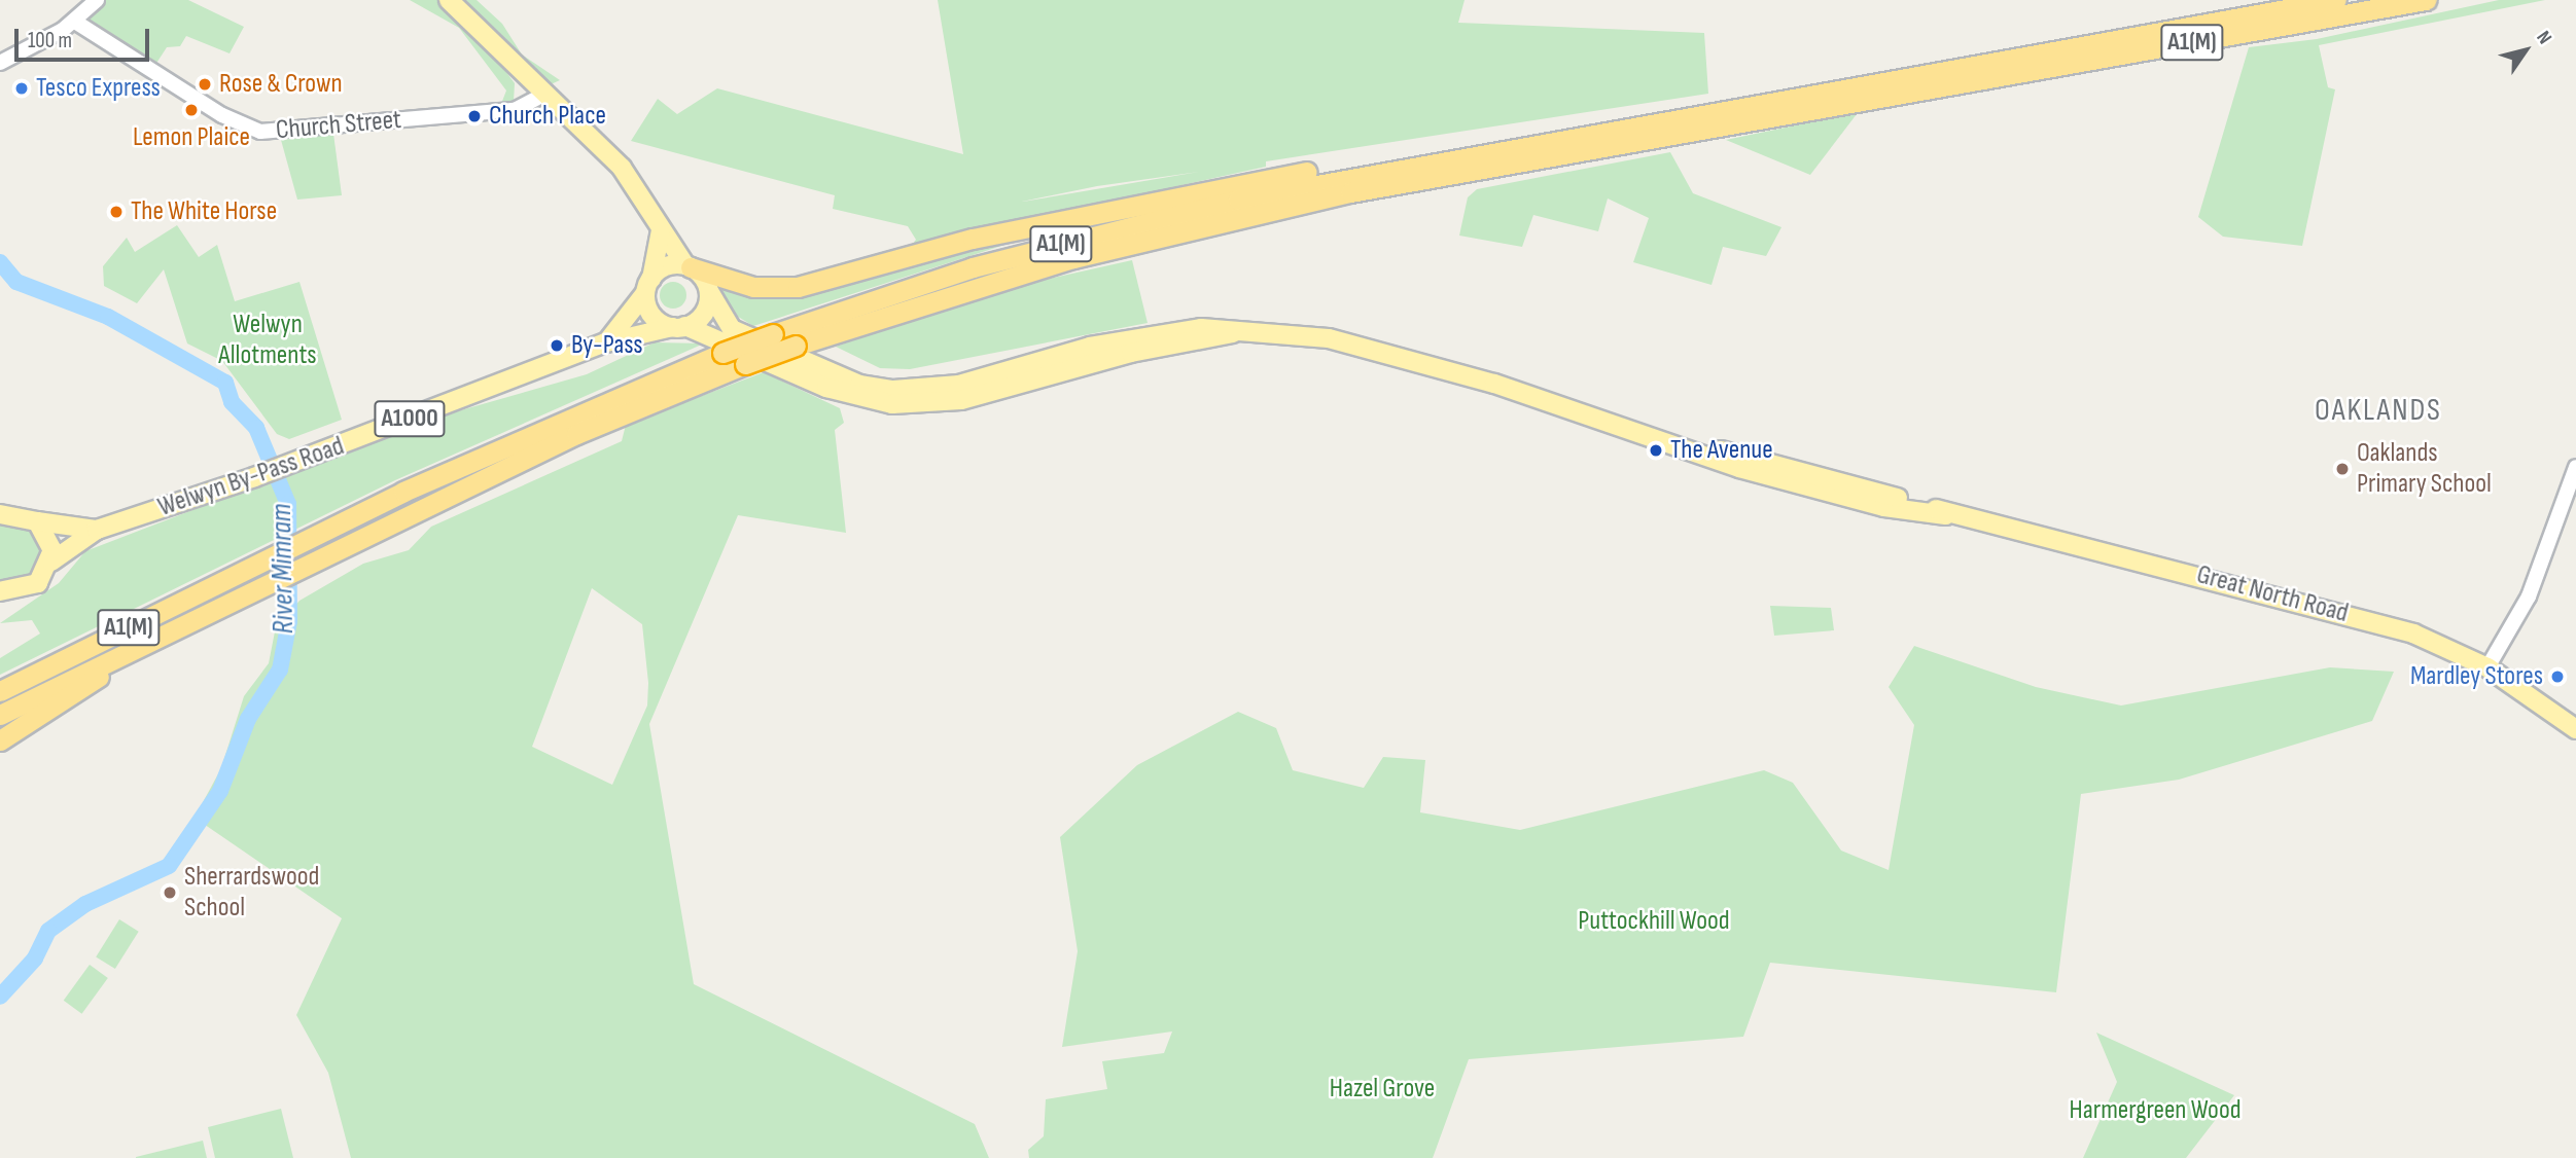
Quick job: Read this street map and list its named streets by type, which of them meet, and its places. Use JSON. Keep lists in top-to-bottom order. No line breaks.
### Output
{"streets":{"highway":["A1(M)"],"main road":["A1000","Welwyn By-Pass Road","Great North Road"],"street":["Church Street"]},"districts":["OAKLANDS"],"water":["River Mimram"],"parks":["Welwyn Allotments","Puttockhill Wood","Hazel Grove","Harmergreen Wood"],"places":["Rose & Crown","Tesco Express","Lemon Plaice","Church Place","The White Horse","By-Pass","The Avenue","Oaklands Primary School","Mardley Stores","Sherrardswood School"],"scale_bar":"100 m","north":"top right"}
